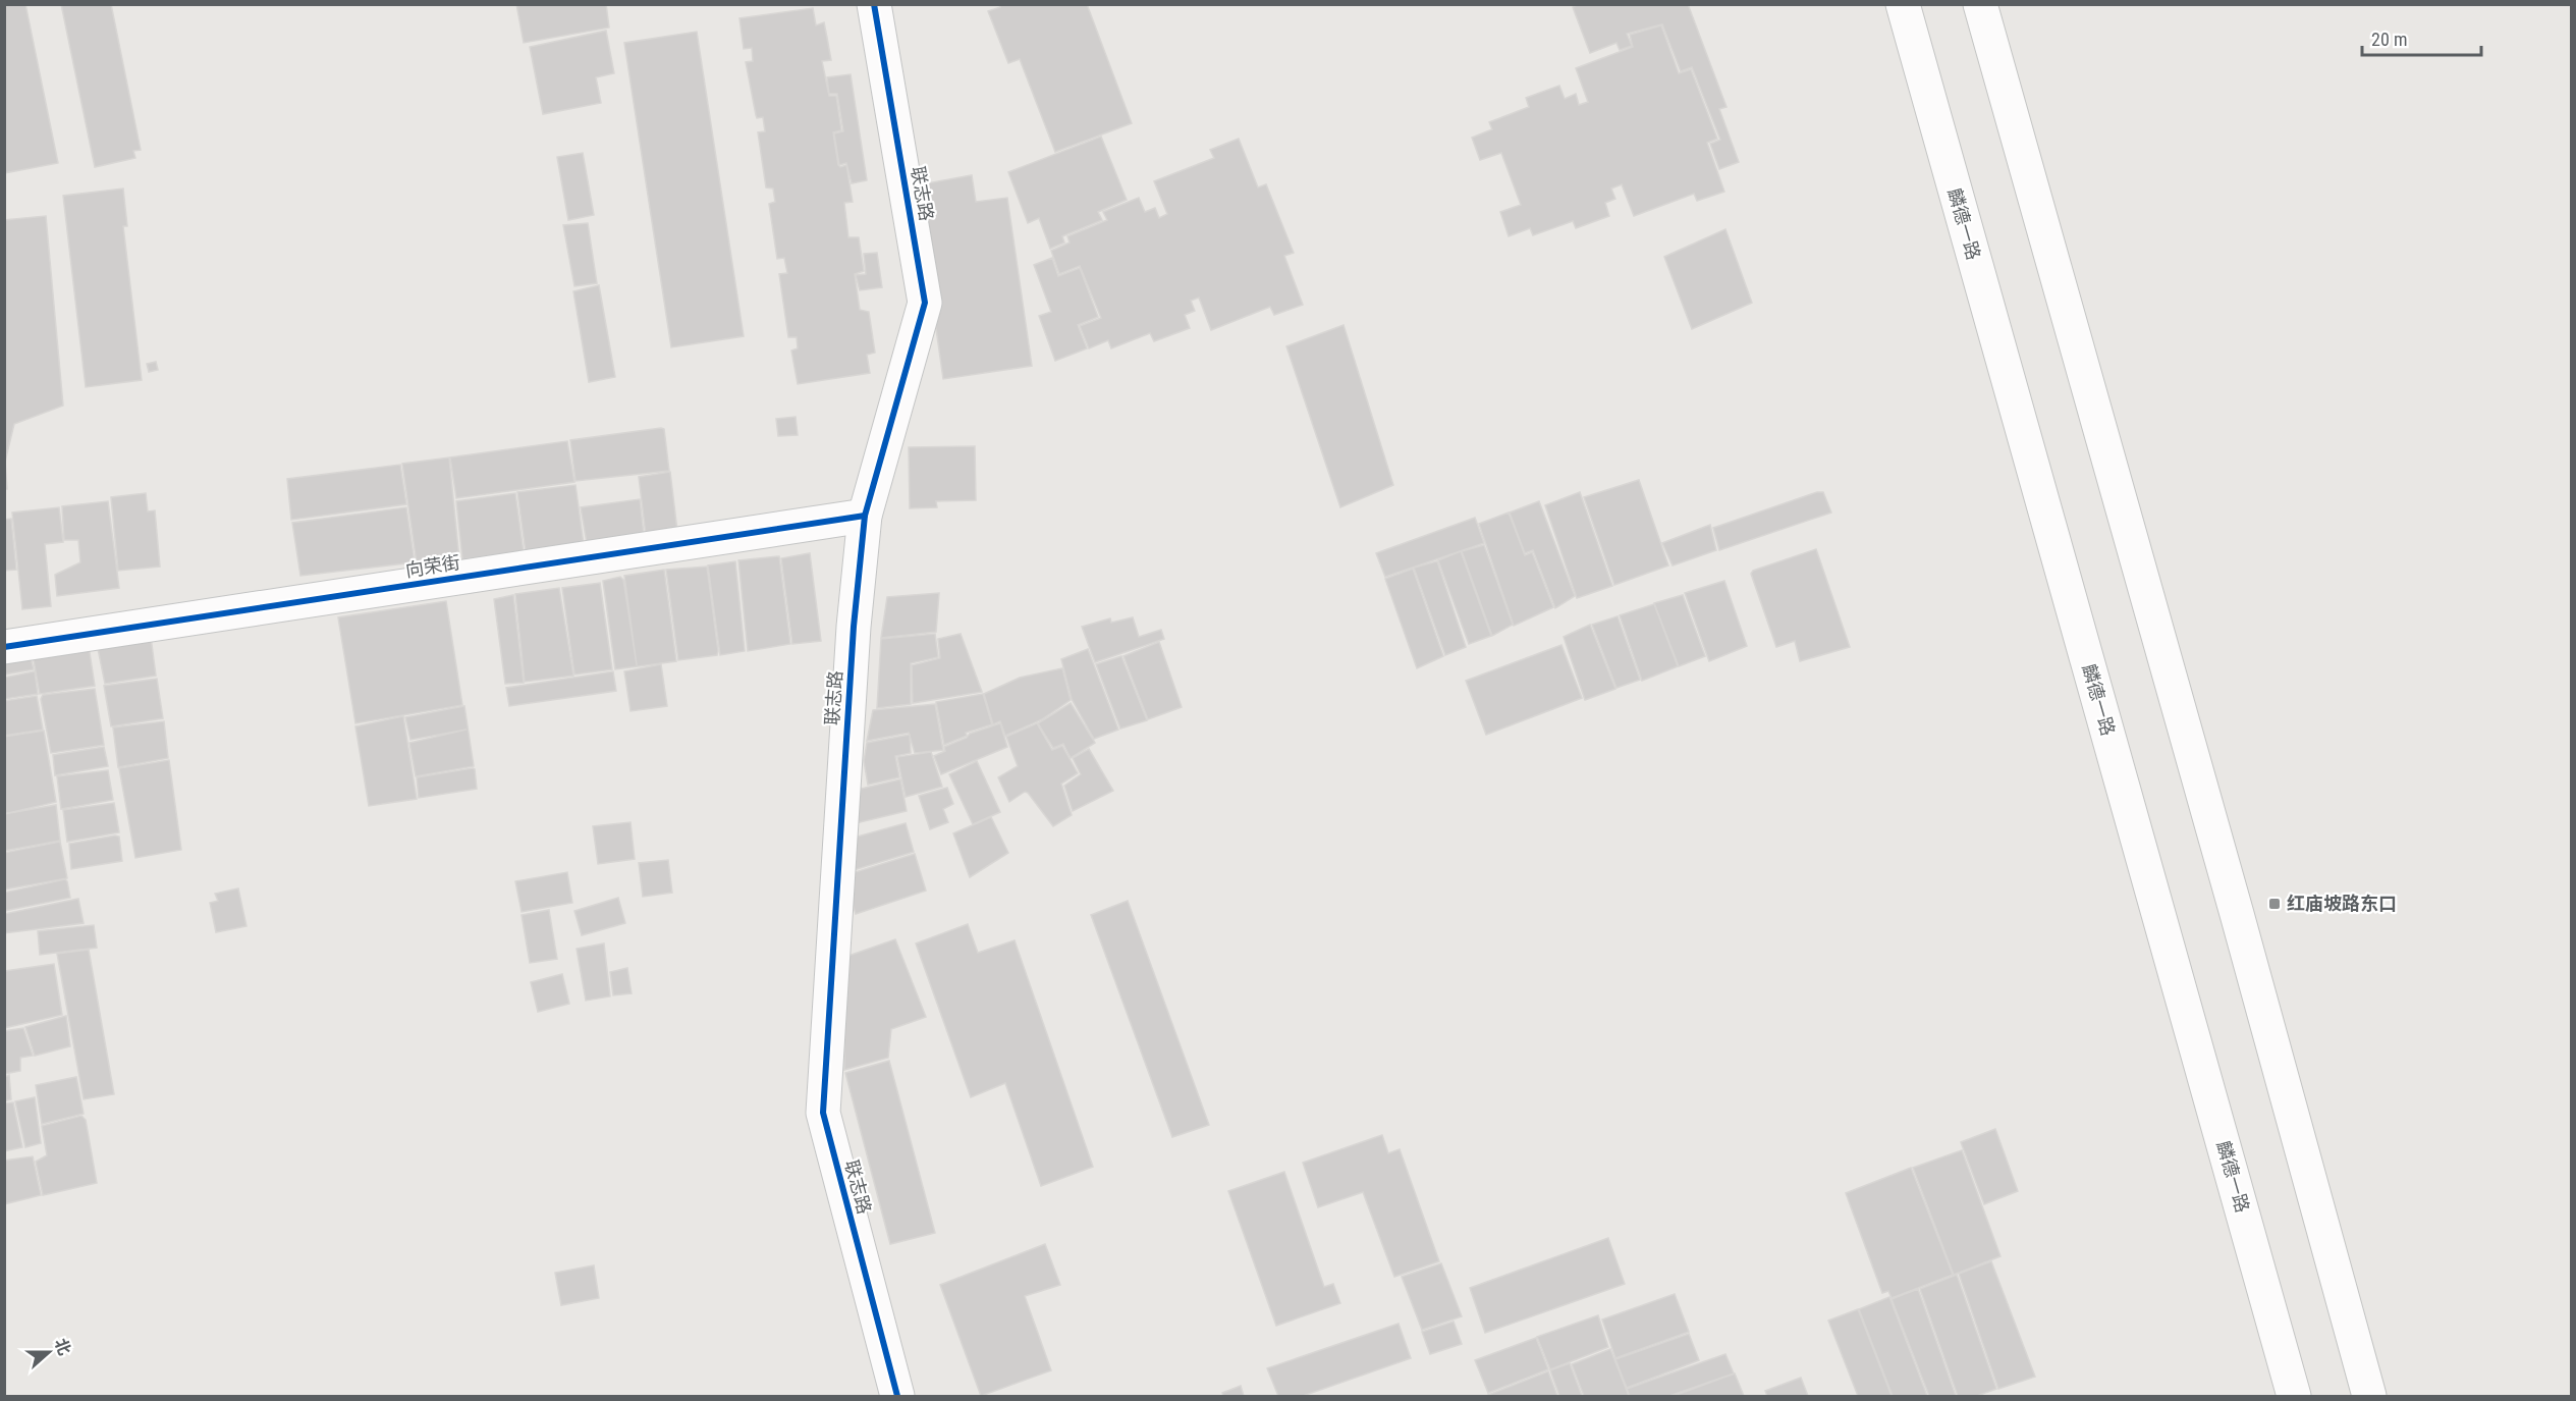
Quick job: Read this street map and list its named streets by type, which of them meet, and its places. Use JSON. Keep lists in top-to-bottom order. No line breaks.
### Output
{"streets":{"main road":["联志路","麟德一路","向荣街"]},"crossings":[["联志路","向荣街"]],"places":{"transit":["红庙坡路东口"]},"scale_bar":"20 m","north":"right"}
